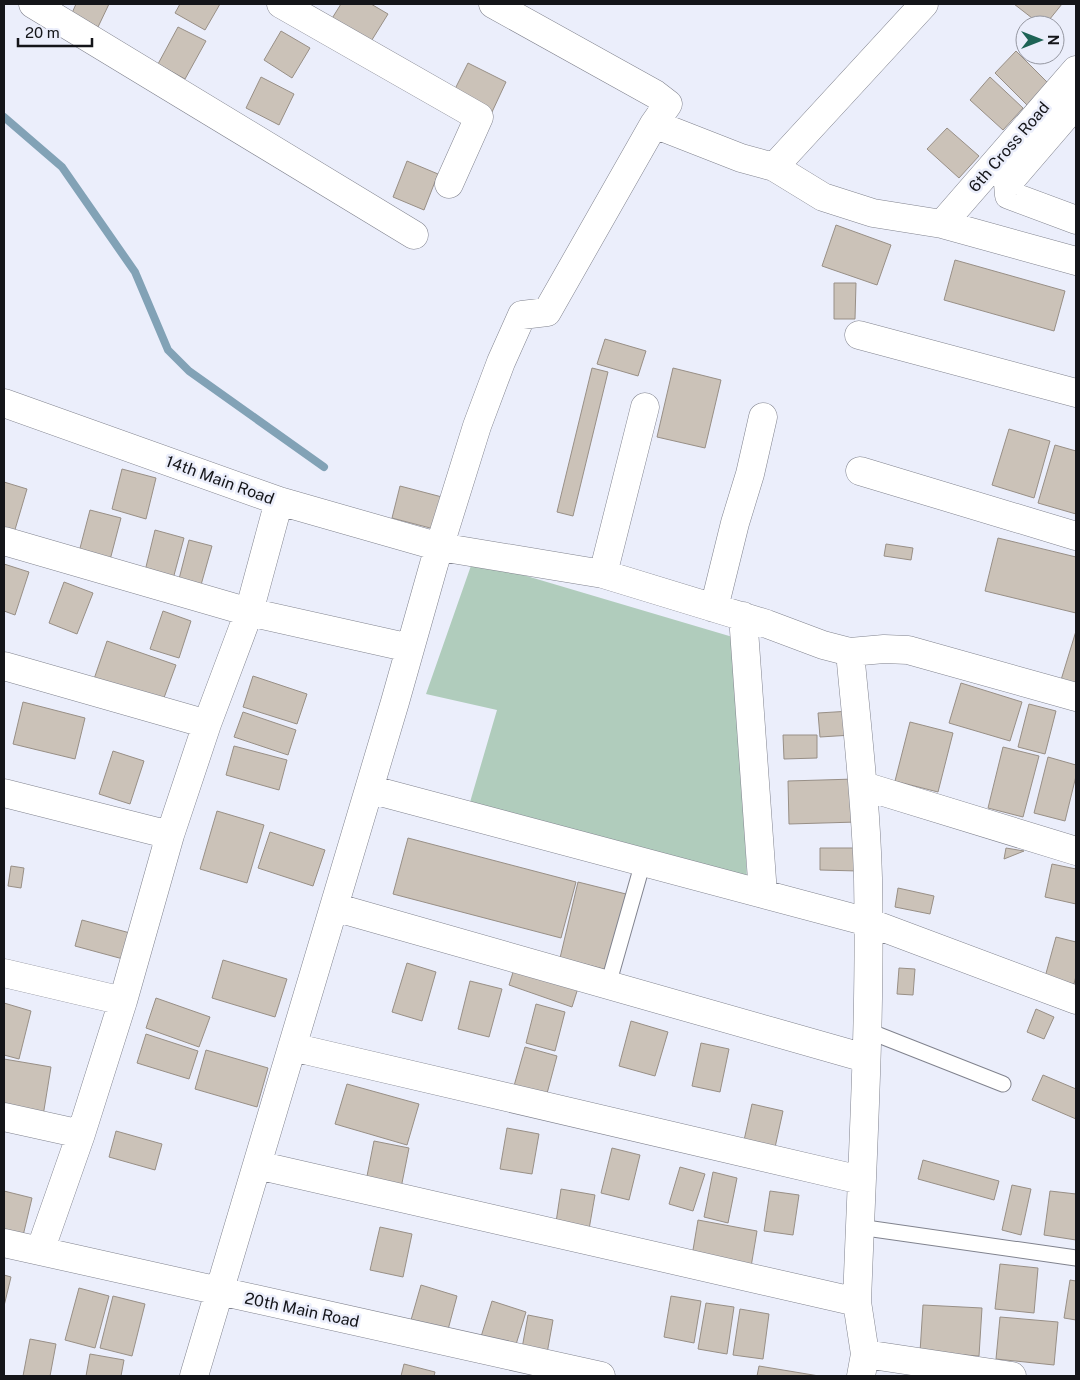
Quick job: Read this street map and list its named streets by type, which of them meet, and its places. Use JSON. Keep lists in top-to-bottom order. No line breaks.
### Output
{"streets":{"street":["6th Cross Road","14th Main Road","20th Main Road"]},"scale_bar":"20 m","north":"right"}
